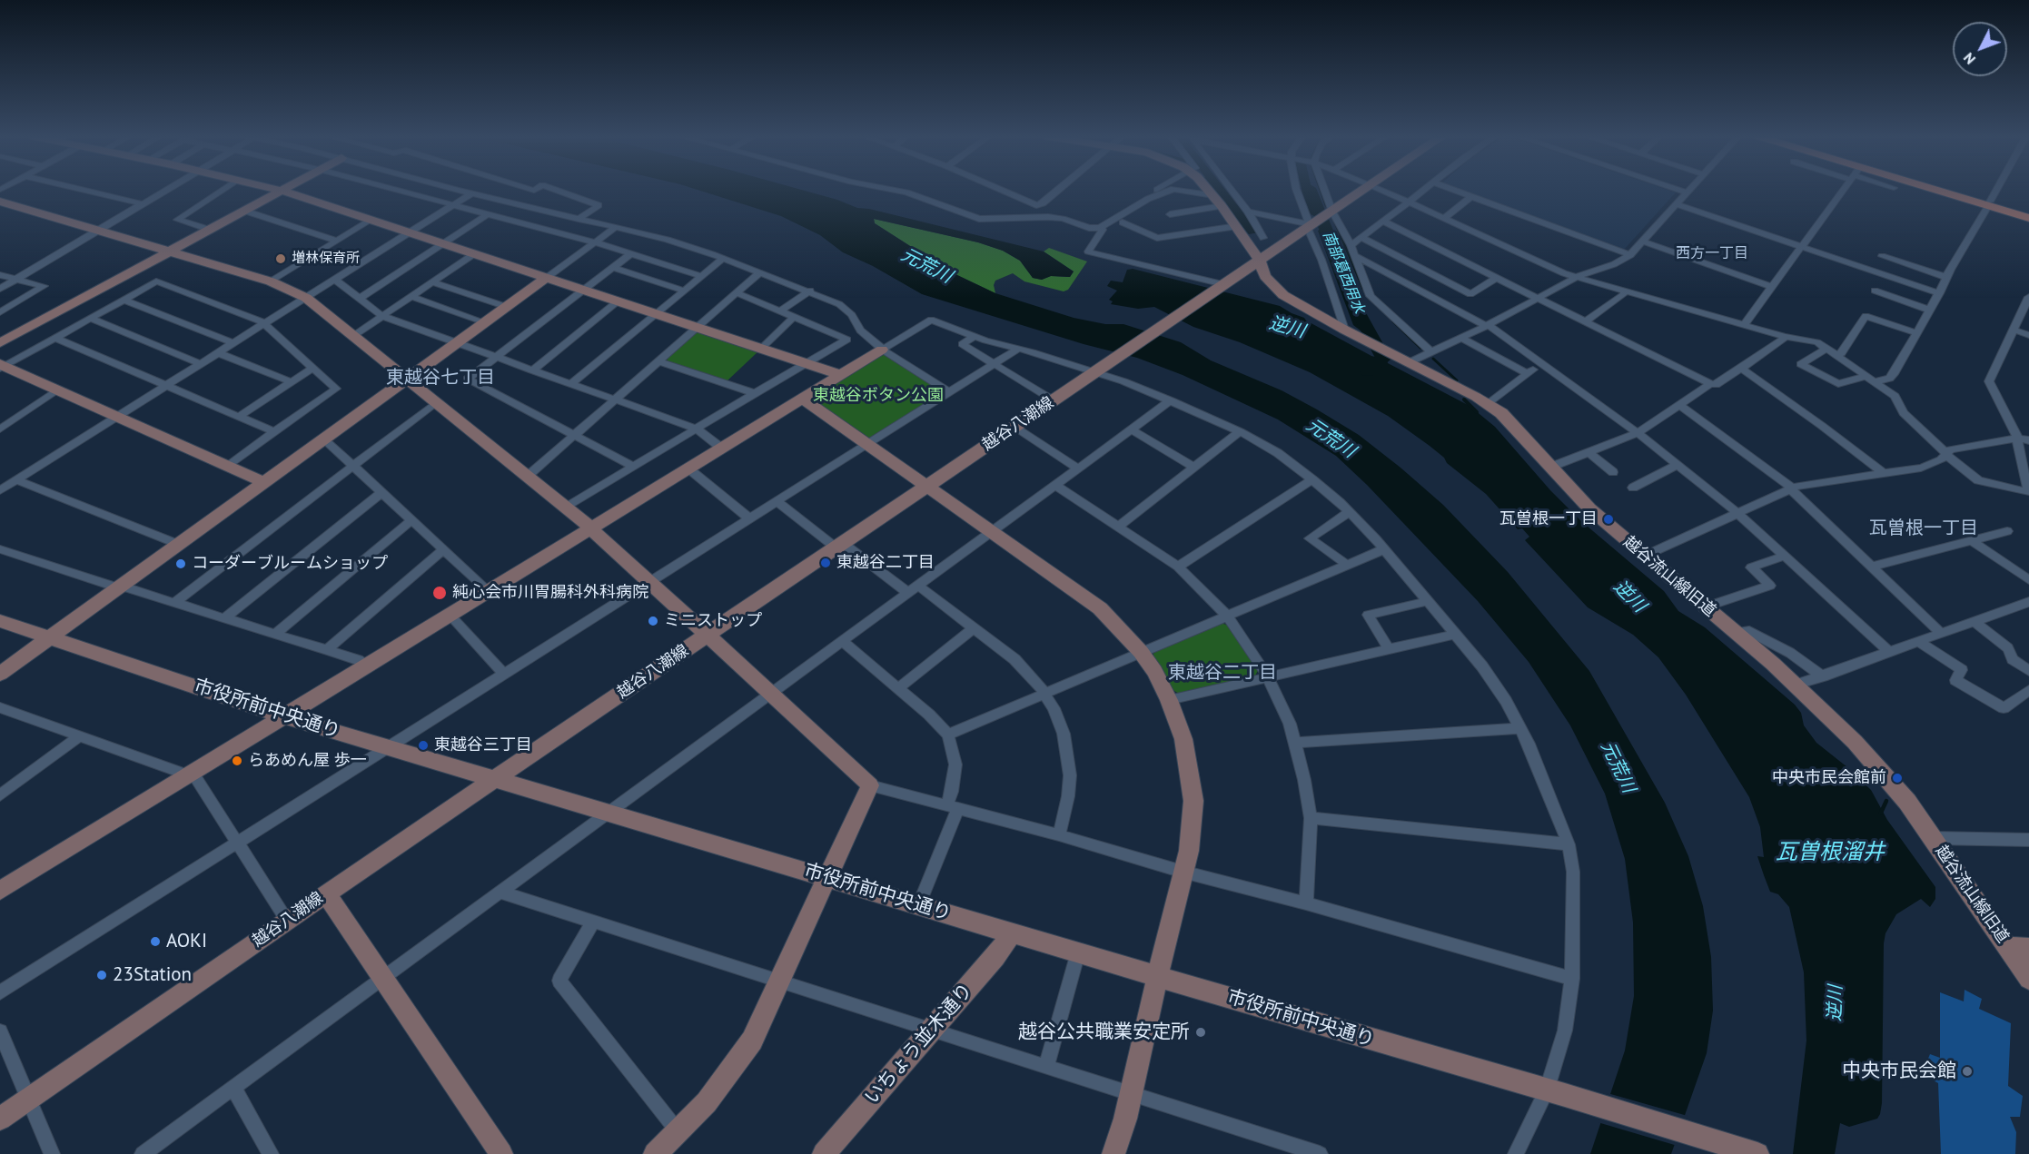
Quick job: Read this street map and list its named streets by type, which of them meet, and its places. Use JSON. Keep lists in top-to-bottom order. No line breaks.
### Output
{"streets":{"street":["越谷八潮線","越谷流山線旧道","市役所前中央通り","いちょう並木通り"]},"crossings":[["越谷八潮線","越谷流山線旧道"],["越谷八潮線","市役所前中央通り"],["市役所前中央通り","いちょう並木通り"]],"districts":["西方一丁目","東越谷七丁目","瓦曽根一丁目","東越谷二丁目"],"water":["元荒川","南部葛西用水","逆川","瓦曽根溜井"],"parks":["東越谷ボタン公園"],"places":["増林保育所","瓦曽根一丁目","東越谷二丁目","コーダーブルームショップ","純心会市川胃腸科外科病院","ミニストップ","東越谷三丁目","らあめん屋 歩一","中央市民会館前","AOKI","23Station","越谷公共職業安定所","中央市民会館"],"north":"bottom left"}
